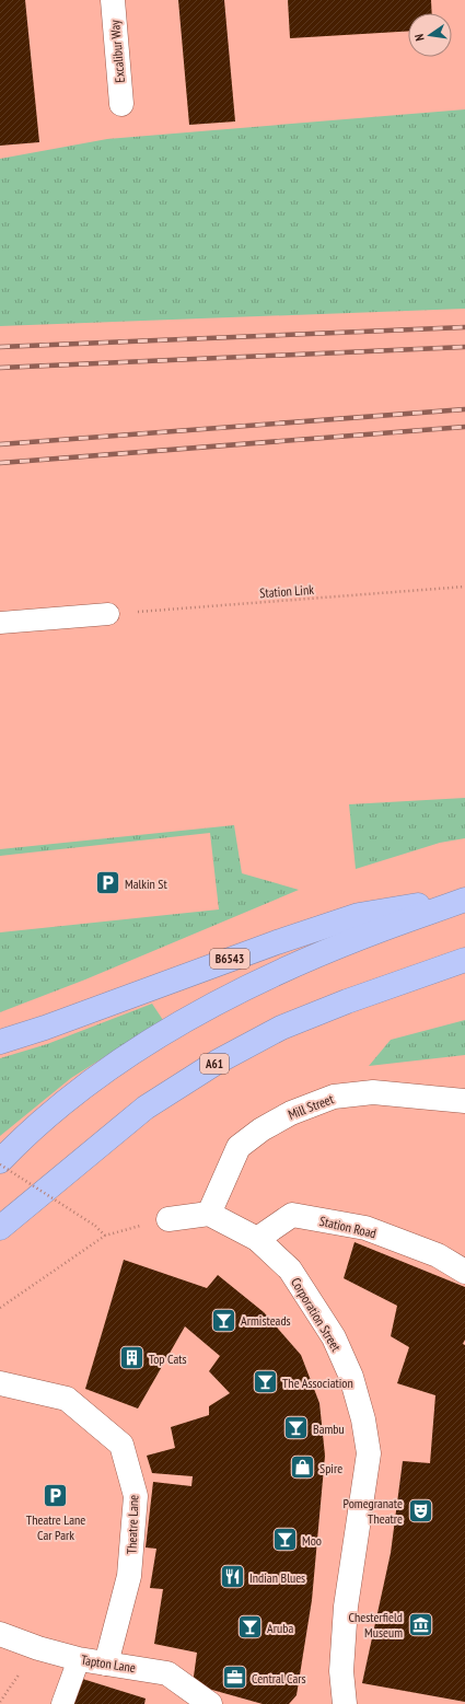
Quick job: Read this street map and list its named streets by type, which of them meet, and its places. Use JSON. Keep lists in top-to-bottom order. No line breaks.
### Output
{"streets":{"highway":["B6543","A61"],"street":["Excalibur Way","Mill Street","Station Road","Corporation Street","Theatre Lane","Tapton Lane"],"path":["Station Link"]},"crossings":[["Mill Street","Corporation Street"],["Station Road","Corporation Street"],["Theatre Lane","Tapton Lane"]],"places":{"parking":["Malkin St","Theatre Lane Car Park"],"bar":["Armisteads","The Association","Bambu","Moo","Aruba"],"building":["Top Cats"],"shop":["Spire"],"theatre":["Pomegranate Theatre"],"restaurant":["Indian Blues"],"museum":["Chesterfield Museum"],"office":["Central Cars"]},"north":"left"}
